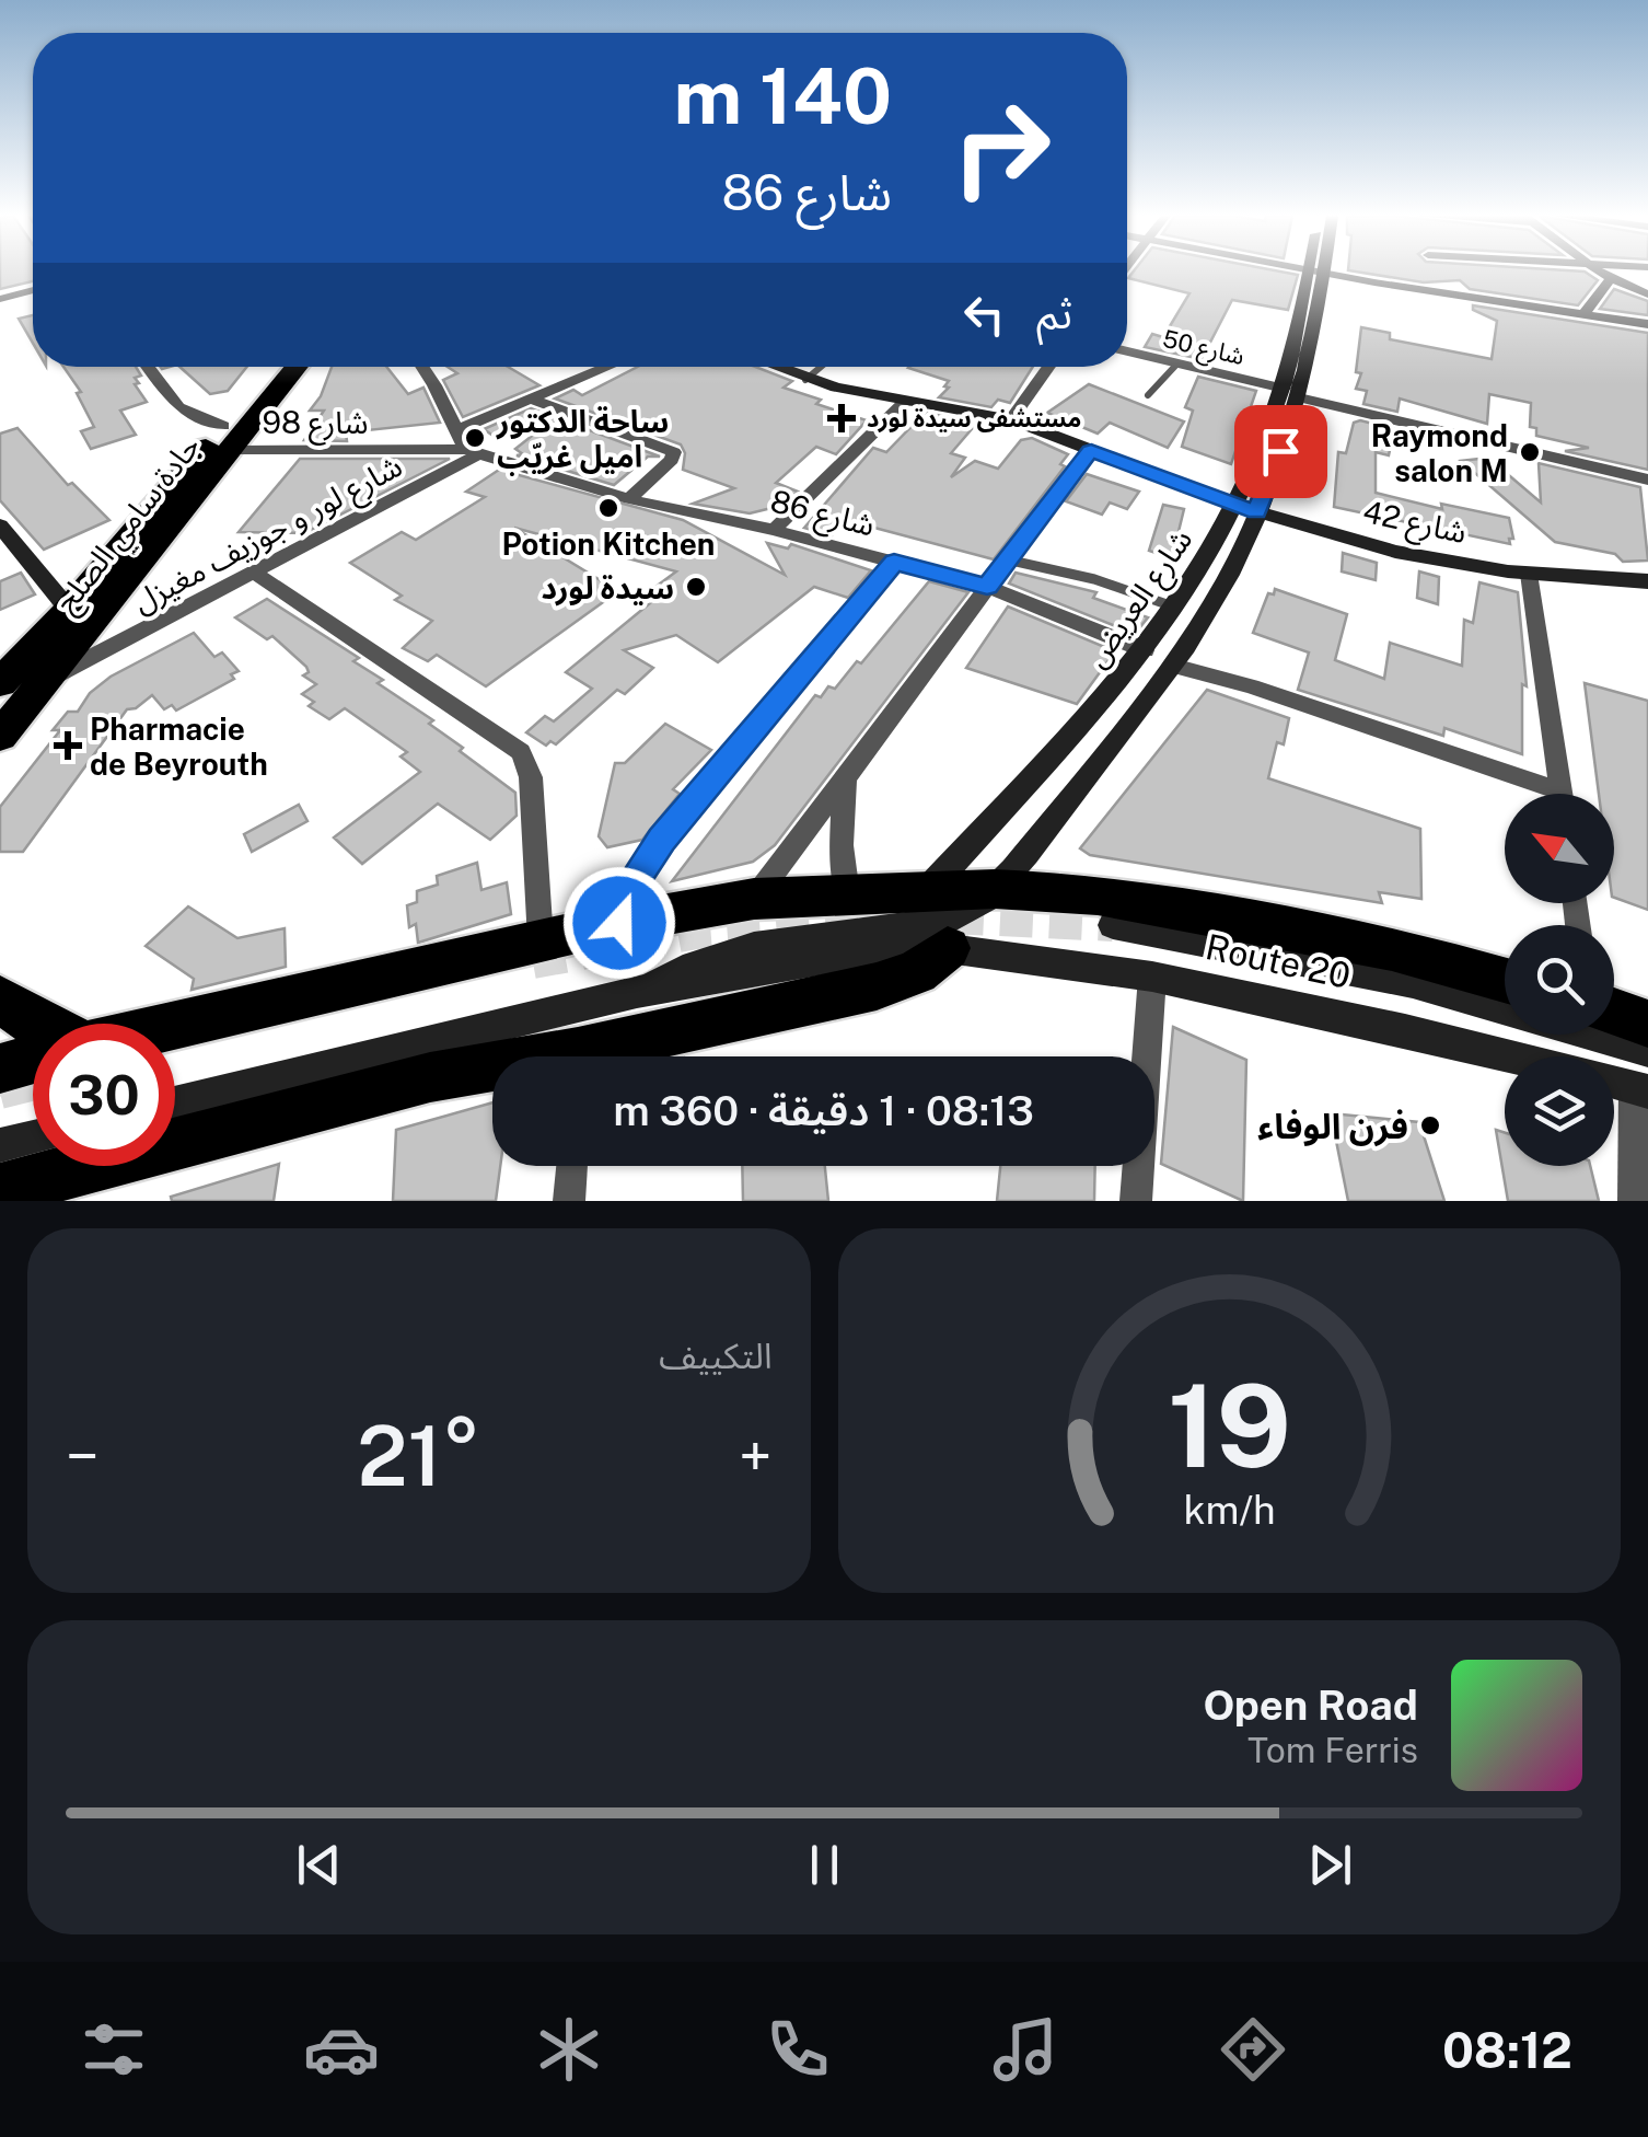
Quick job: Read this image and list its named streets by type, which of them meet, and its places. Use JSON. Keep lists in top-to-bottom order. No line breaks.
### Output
{"streets":{"highway":["جادة سامي الصلح"],"main road":["شارع 42","شارع العريض","Route 20"],"street":["شارع 50","شارع 98","شارع 86","شارع لور و جوزيف مغيزل"]},"crossings":[["شارع 50","شارع العريض"],["شارع 98","شارع 86"],["شارع 98","جادة سامي الصلح"],["شارع 98","شارع لور و جوزيف مغيزل"],["شارع 86","شارع لور و جوزيف مغيزل"],["شارع 86","شارع العريض"],["شارع 42","شارع العريض"],["جادة سامي الصلح","شارع لور و جوزيف مغيزل"],["شارع العريض","Route 20"]],"places":{"health":["مستشفى سيدة لورد","Pharmacie de Beyrouth"],"other":["ساحة الدكتور اميل غريّب","Raymond salon M","Potion Kitchen","سيدة لورد","فرن الوفاء"]},"north":"top left","page":{"turn":["140 m","شارع 86"],"then":"ثم","limit":"30","trip":"08:13 · 1 دقيقة · 360 m","tile":"التكييف","heat":["−","21°","+"],"song":["Open Road","Tom Ferris"],"tabs":"08:12","gauge":["19","km/h"]}}
